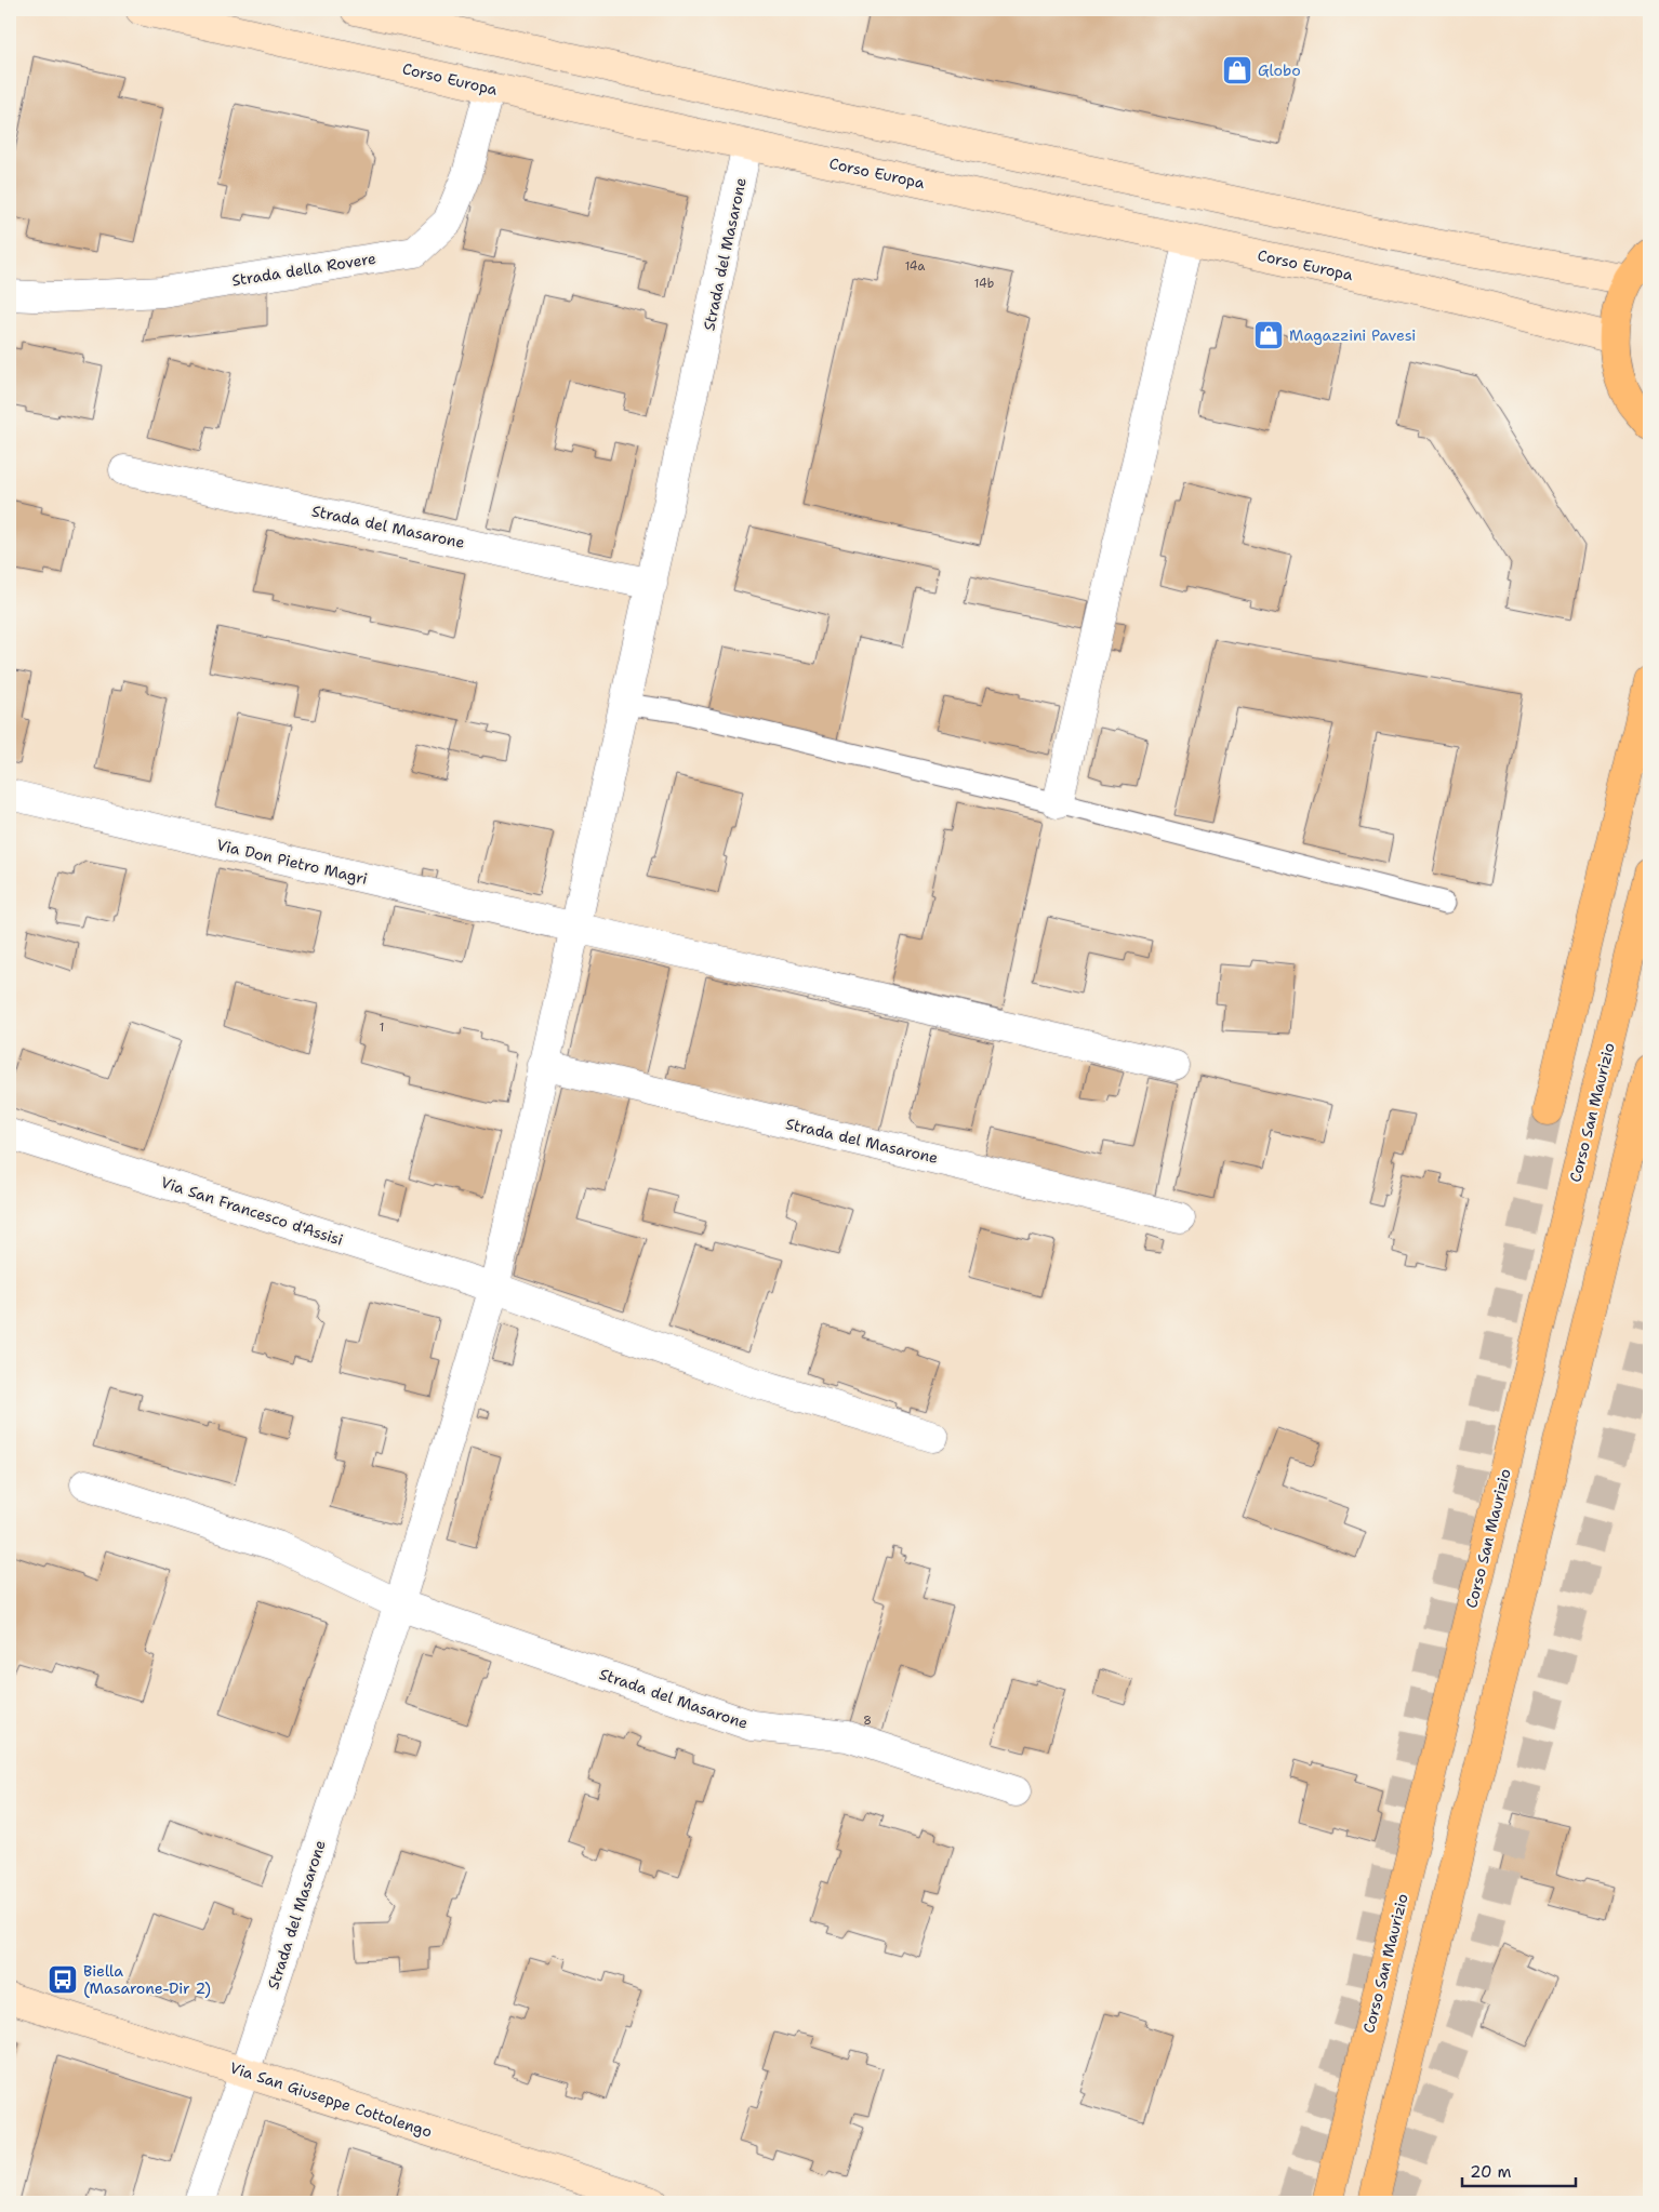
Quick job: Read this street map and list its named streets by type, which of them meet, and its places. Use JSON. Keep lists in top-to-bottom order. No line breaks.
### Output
{"streets":{"main road":["Corso Europa","Corso San Maurizio","Via San Giuseppe Cottolengo"],"street":["Strada del Masarone","Strada della Rovere","Via Don Pietro Magri","Via San Francesco d'Assisi"]},"crossings":[["Corso Europa","Strada del Masarone"],["Corso Europa","Strada della Rovere"],["Strada del Masarone","Via Don Pietro Magri"],["Strada del Masarone","Via San Francesco d'Assisi"],["Strada del Masarone","Via San Giuseppe Cottolengo"]],"places":{"shop":["Globo","Magazzini Pavesi"],"bus stop":["Biella (Masarone-Dir 2)"]},"house_numbers":["14a","14b","1","8"],"scale_bar":"20 m"}
